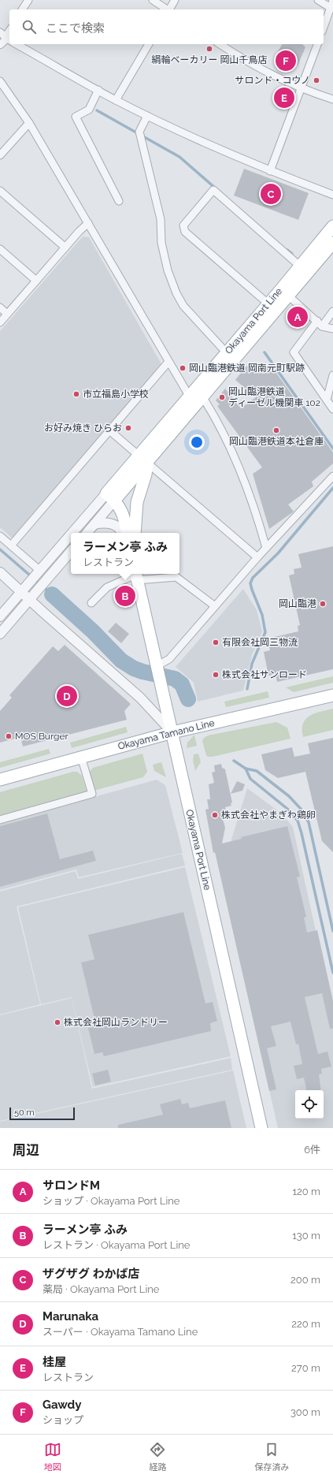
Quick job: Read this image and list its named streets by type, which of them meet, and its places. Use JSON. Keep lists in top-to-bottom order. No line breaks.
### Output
{"streets":{"main road":["Okayama Port Line","Okayama Tamano Line"]},"crossings":[["Okayama Port Line","Okayama Tamano Line"]],"places":["絹輪ベーカリー 岡山千鳥店","サロンド・コウノ","岡山臨港鉄道 岡南元町駅跡","市立福島小学校","岡山臨港鉄道 ディーゼル機関車 102","お好み焼き ひらお","岡山臨港鉄道本社倉庫","岡山臨港","有限会社岡三物流","株式会社サンロード","MOS Burger","株式会社やまぎわ鶏卵","株式会社岡山ランドリー"],"scale_bar":"50 m","page":{"search":"ここで検索","pins":["F","E","C","A","B","D"],"popup":["ラーメン亭 ふみ","レストラン"],"scale":"50 m","heading":["周辺","6件"],"list":[{"mark":"A","name":"サロンドM","note":"ショップ · Okayama Port Line","value":"120 m"},{"mark":"B","name":"ラーメン亭 ふみ","note":"レストラン · Okayama Port Line","value":"130 m"},{"mark":"C","name":"ザグザグ わかば店","note":"薬局 · Okayama Port Line","value":"200 m"},{"mark":"D","name":"Marunaka","note":"スーパー · Okayama Tamano Line","value":"220 m"},{"mark":"E","name":"桂屋","note":"レストラン","value":"270 m"},{"mark":"F","name":"Gawdy","note":"ショップ","value":"300 m"}],"nav":["地図","経路","保存済み"]}}
